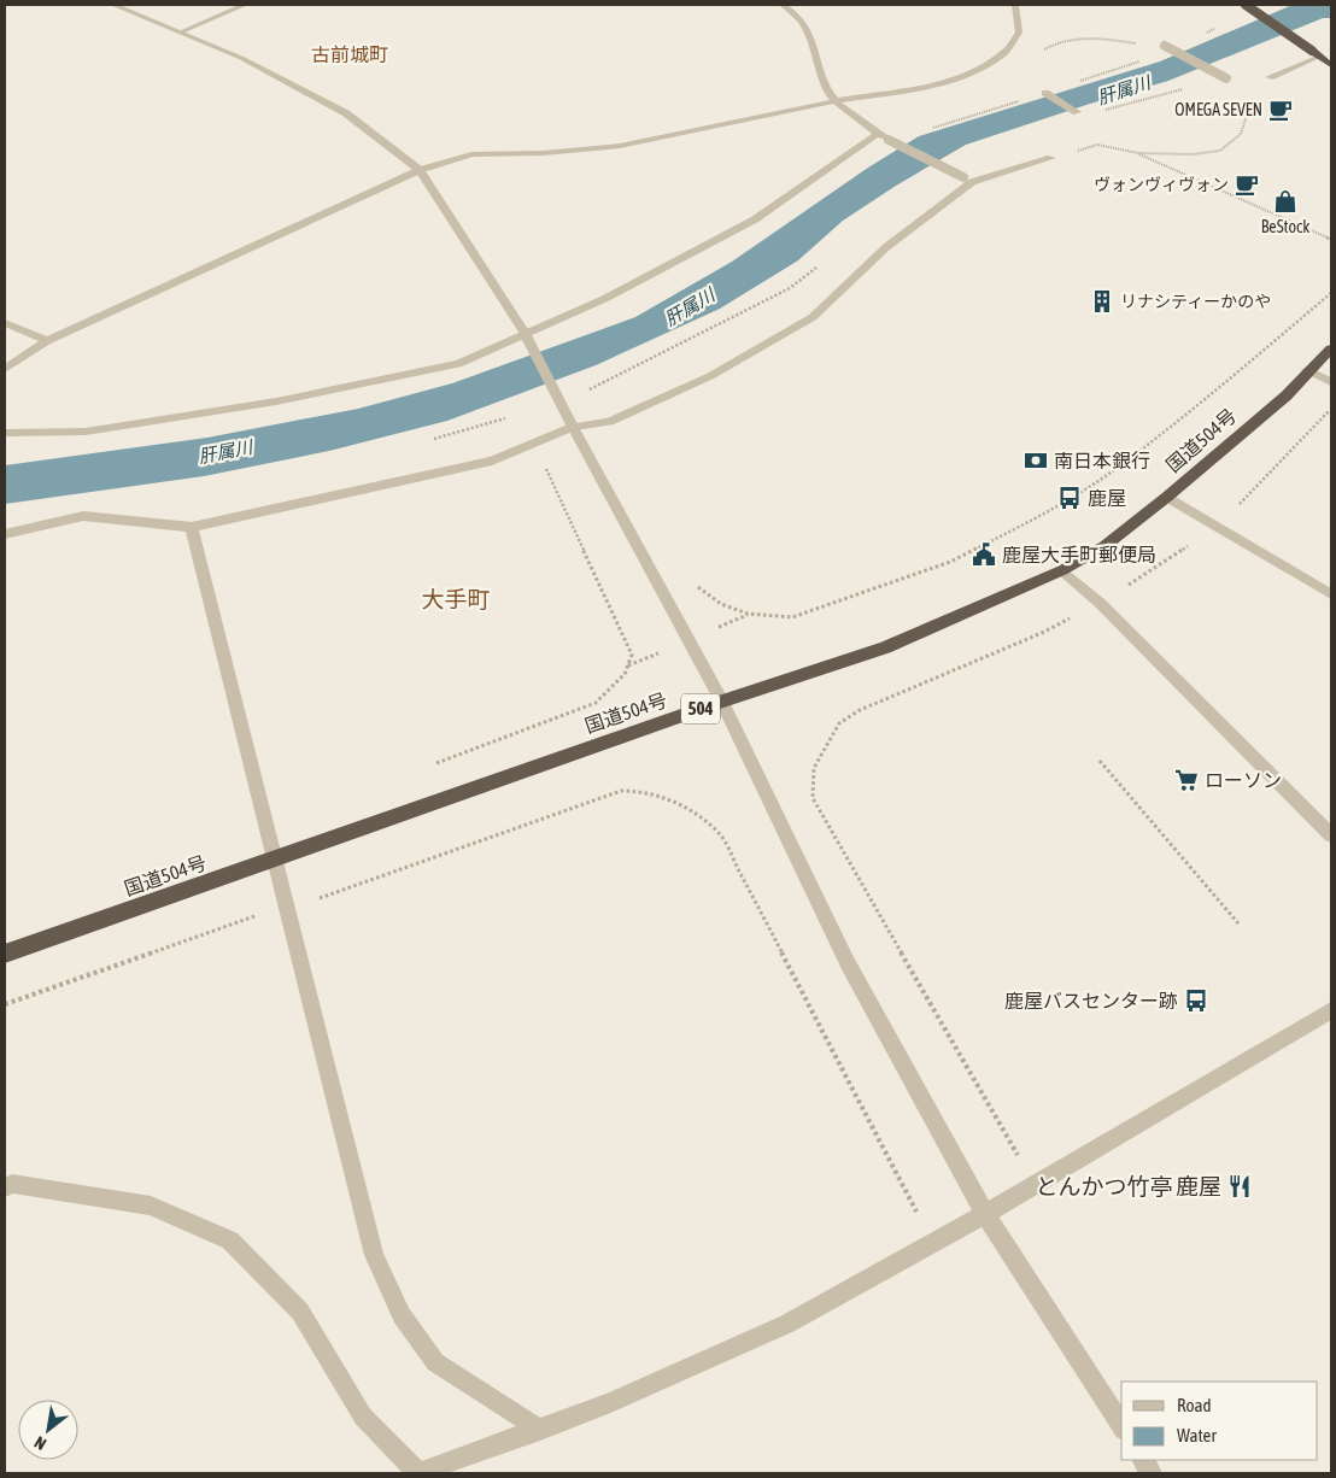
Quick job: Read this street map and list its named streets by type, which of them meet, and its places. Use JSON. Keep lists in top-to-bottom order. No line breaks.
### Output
{"streets":{"highway":["国道504号","504"]},"districts":["古前城町","大手町"],"water":["肝属川"],"places":{"cafe":["OMEGA SEVEN","ヴォンヴィヴォン"],"shop":["BeStock"],"building":["リナシティーかのや"],"bank":["南日本銀行"],"bus stop":["鹿屋","鹿屋バスセンター跡"],"public building":["鹿屋大手町郵便局"],"supermarket":["ローソン"],"restaurant":["とんかつ竹亭 鹿屋"]},"legend":["Road","Water"],"north":"bottom left"}
